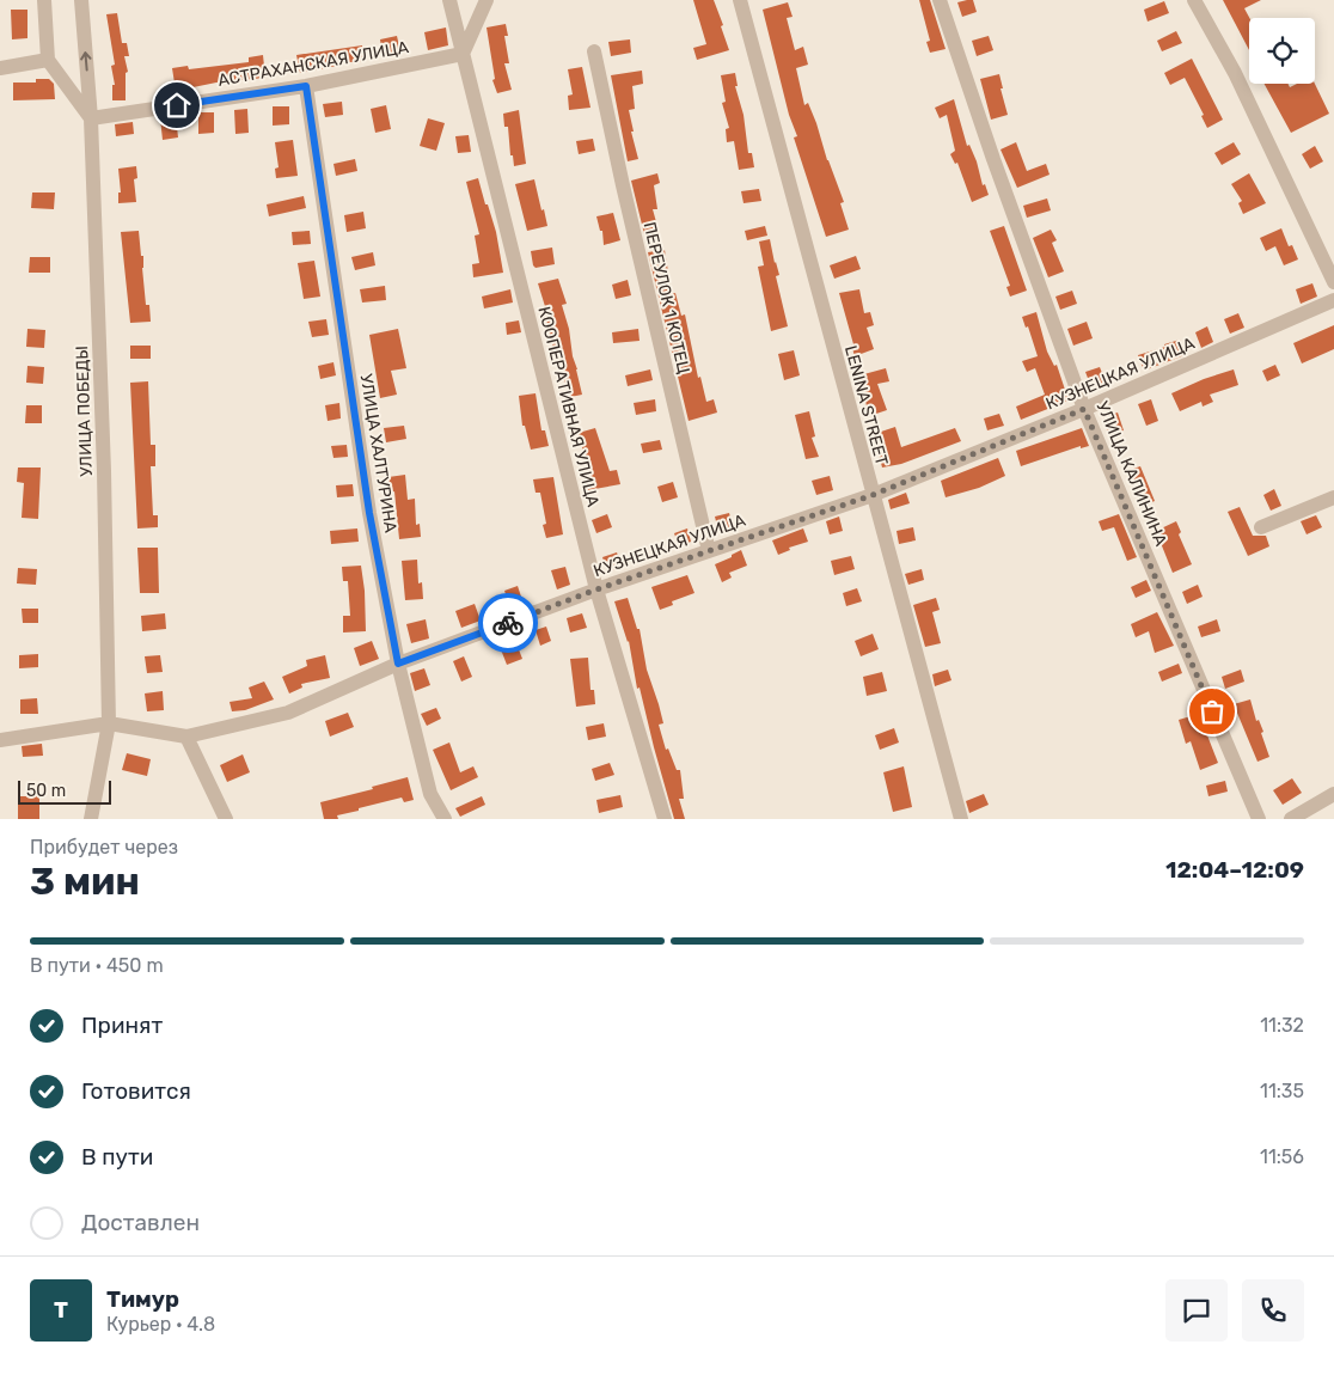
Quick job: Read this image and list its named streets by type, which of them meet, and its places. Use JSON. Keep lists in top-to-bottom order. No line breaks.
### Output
{"streets":{"street":["АСТРАХАНСКАЯ УЛИЦА","ПЕРЕУЛОК 1 КОТЕЦ","КУЗНЕЦКАЯ УЛИЦА","LENINA STREET","КООПЕРАТИВНАЯ УЛИЦА","УЛИЦА ПОБЕДЫ","УЛИЦА ХАЛТУРИНА","УЛИЦА КАЛИНИНА"]},"crossings":[["АСТРАХАНСКАЯ УЛИЦА","КООПЕРАТИВНАЯ УЛИЦА"],["АСТРАХАНСКАЯ УЛИЦА","УЛИЦА ПОБЕДЫ"],["АСТРАХАНСКАЯ УЛИЦА","УЛИЦА ХАЛТУРИНА"],["ПЕРЕУЛОК 1 КОТЕЦ","КУЗНЕЦКАЯ УЛИЦА"],["КУЗНЕЦКАЯ УЛИЦА","LENINA STREET"],["КУЗНЕЦКАЯ УЛИЦА","КООПЕРАТИВНАЯ УЛИЦА"],["КУЗНЕЦКАЯ УЛИЦА","УЛИЦА ПОБЕДЫ"],["КУЗНЕЦКАЯ УЛИЦА","УЛИЦА ХАЛТУРИНА"],["КУЗНЕЦКАЯ УЛИЦА","УЛИЦА КАЛИНИНА"]],"scale_bar":"50 m","page":{"scale":"50 m","heading":["3 мин","Прибудет через","12:04–12:09"],"panel":["Тимур","Курьер · 4.8"],"bar":"В пути · 450 m","list":[["Принят","11:32"],["Готовится","11:35"],["В пути","11:56"],"Доставлен"],"round":"Т"}}
